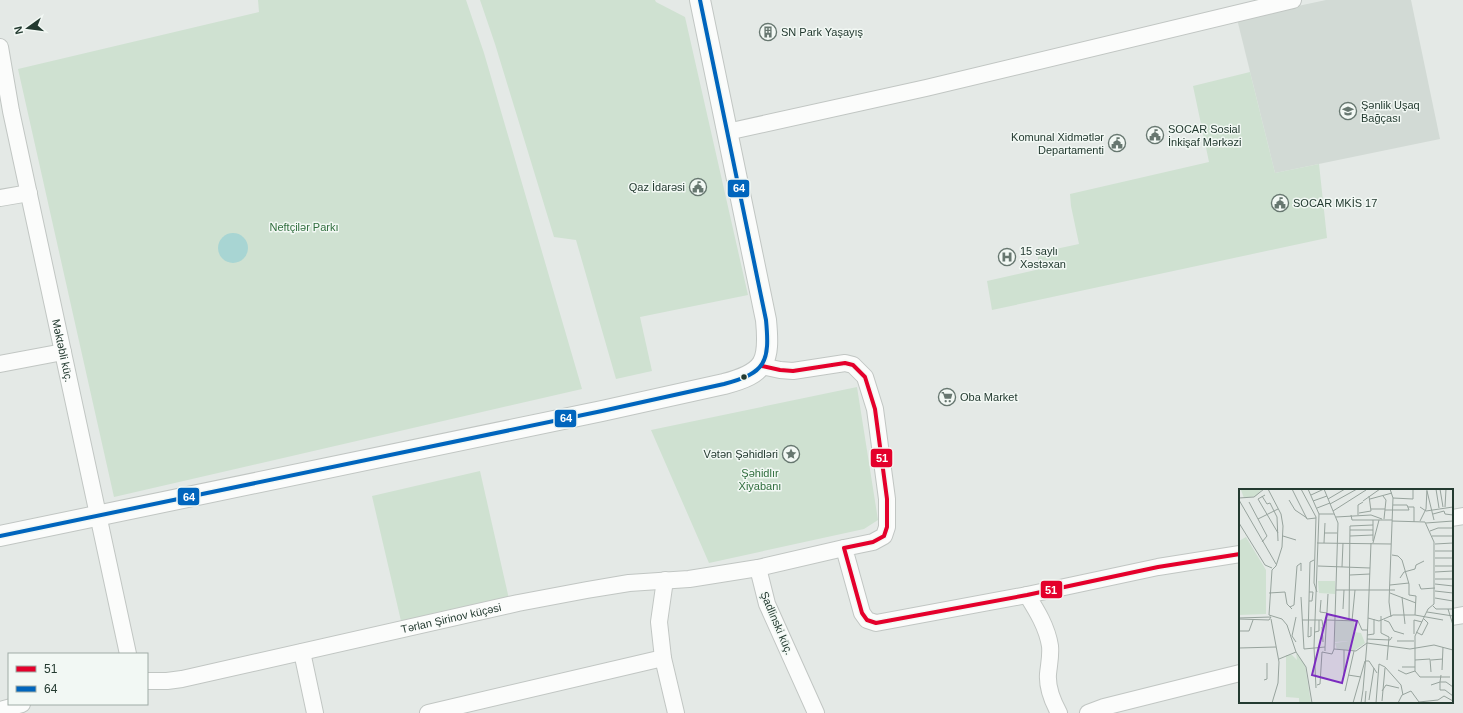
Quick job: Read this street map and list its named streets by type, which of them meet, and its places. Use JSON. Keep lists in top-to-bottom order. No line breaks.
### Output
{"streets":{"street":["Məktəbli küç.","Tərlan Şirinov küçəsi","Şadlinski küç."]},"crossings":[["Tərlan Şirinov küçəsi","Şadlinski küç."]],"parks":["Neftçilər Parkı","Şəhidlır Xiyabanı"],"places":{"building":["SN Park Yaşayış"],"school or university":["Şənlik Uşaq Bağçası"],"public building":["SOCAR Sosial İnkişaf Mərkəzi","Komunal Xidmətlər Departamenti","Qaz İdarəsi","SOCAR MKİS 17"],"hospital":["15 saylı Xəstəxan"],"supermarket":["Oba Market"],"place":["Vətən Şəhidləri"]},"lines":["transit line 64","transit line 51"],"legend":["51","64"],"north":"left"}
